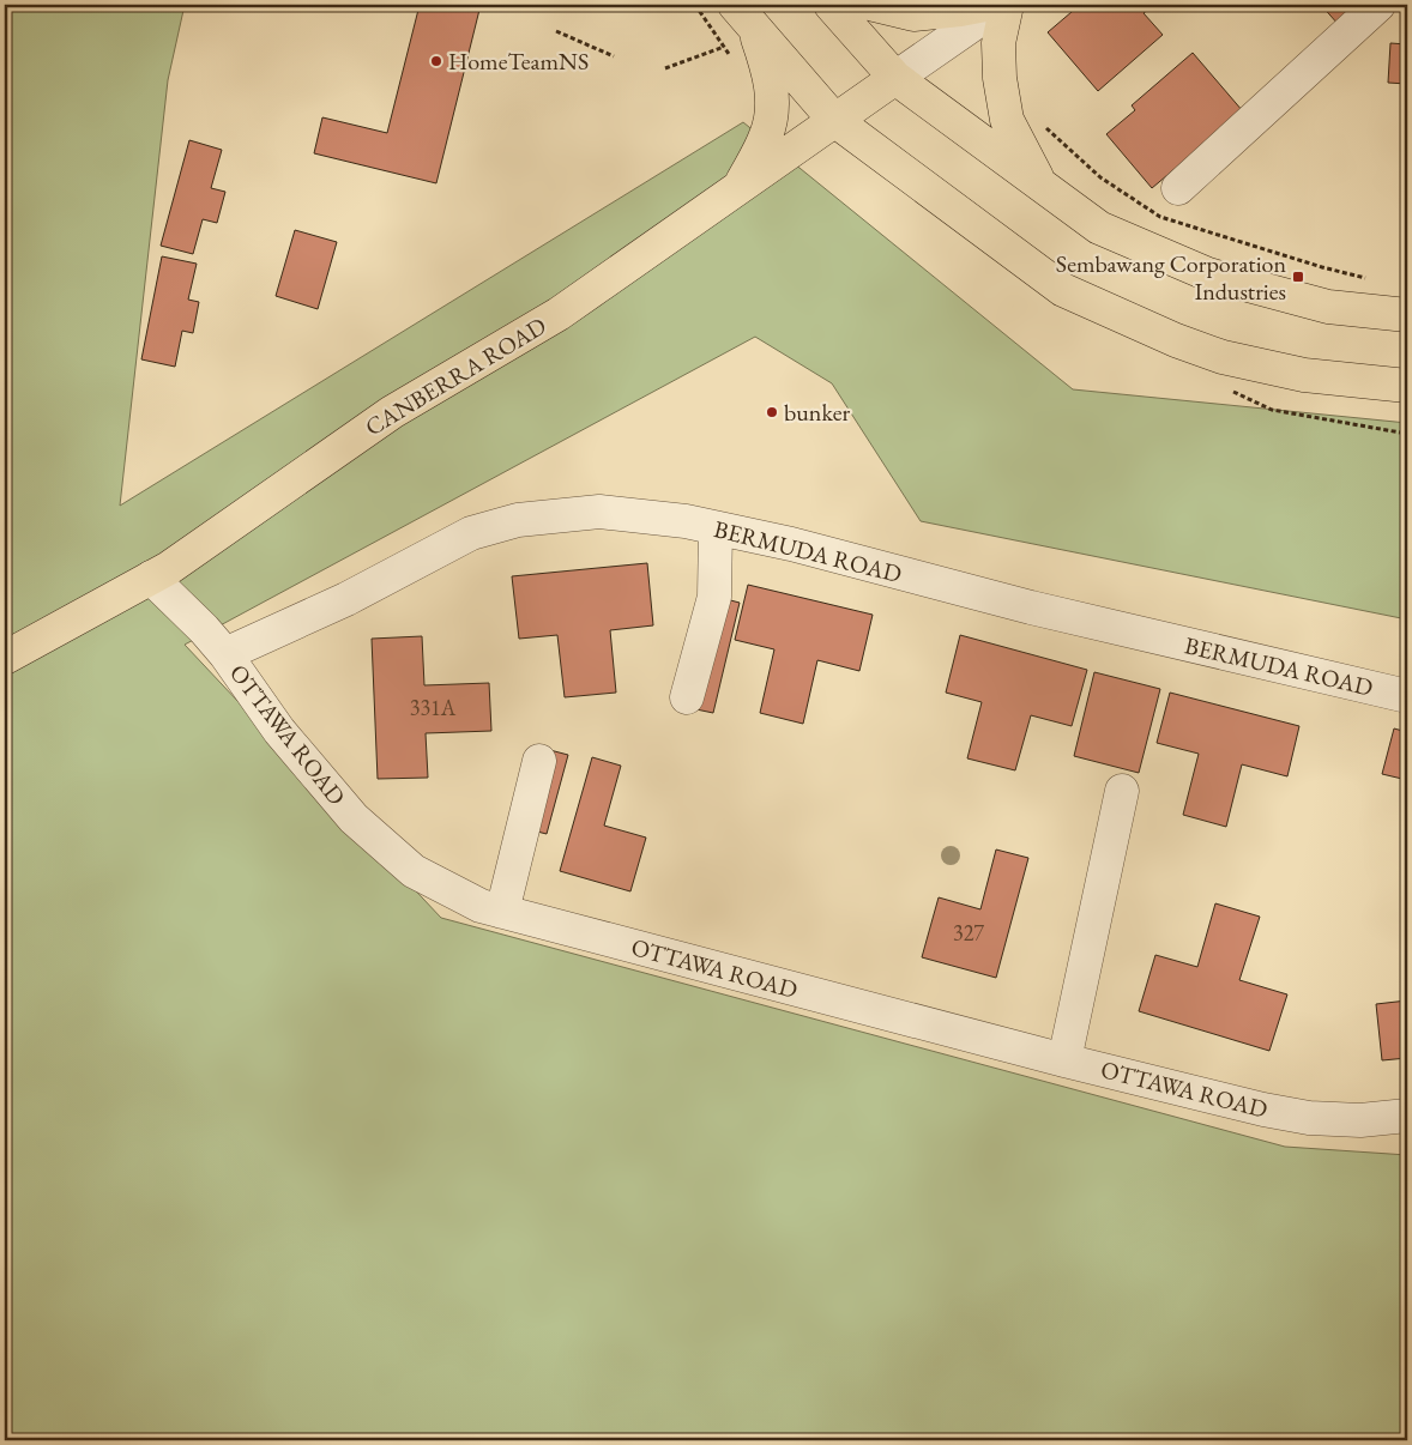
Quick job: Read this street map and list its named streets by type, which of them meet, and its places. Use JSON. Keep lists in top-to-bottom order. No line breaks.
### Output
{"streets":{"main road":["CANBERRA ROAD"],"street":["BERMUDA ROAD","OTTAWA ROAD"]},"crossings":[["CANBERRA ROAD","OTTAWA ROAD"],["BERMUDA ROAD","OTTAWA ROAD"]],"places":{"other":["HomeTeamNS","bunker"],"transit":["Sembawang Corporation Industries"]},"house_numbers":["331A","327"]}
